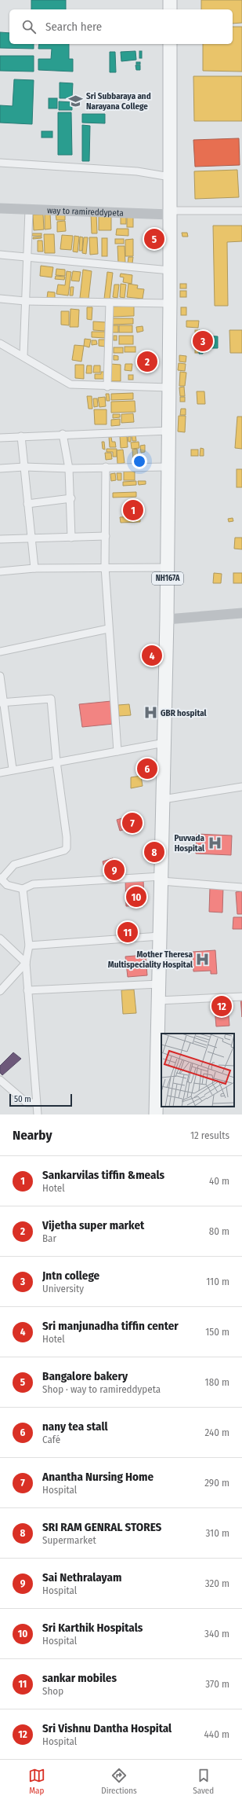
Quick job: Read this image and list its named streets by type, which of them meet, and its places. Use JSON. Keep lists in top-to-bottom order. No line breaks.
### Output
{"streets":{"highway":["NH167A"],"street":["way to ramireddypeta"]},"crossings":[["way to ramireddypeta","NH167A"]],"places":{"school or university":["Sri Subbaraya and Narayana College"],"hospital":["GBR hospital","Puvvada Hospital","Mother Theresa Multispeciality Hospital"]},"scale_bar":"50 m","page":{"search":"Search here","pins":["5","3","2","1","4","6","7","8","9","10","11","12"],"scale":"50 m","heading":["Nearby","12 results"],"list":[{"mark":"1","name":"Sankarvilas tiffin &meals","note":"Hotel","value":"40 m"},{"mark":"2","name":"Vijetha super market","note":"Bar","value":"80 m"},{"mark":"3","name":"Jntn college","note":"University","value":"110 m"},{"mark":"4","name":"Sri manjunadha tiffin center","note":"Hotel","value":"150 m"},{"mark":"5","name":"Bangalore bakery","note":"Shop · way to ramireddypeta","value":"180 m"},{"mark":"6","name":"nany tea stall","note":"Café","value":"240 m"},{"mark":"7","name":"Anantha Nursing Home","note":"Hospital","value":"290 m"},{"mark":"8","name":"SRI RAM GENRAL STORES","note":"Supermarket","value":"310 m"},{"mark":"9","name":"Sai Nethralayam","note":"Hospital","value":"320 m"},{"mark":"10","name":"Sri Karthik Hospitals","note":"Hospital","value":"340 m"},{"mark":"11","name":"sankar mobiles","note":"Shop","value":"370 m"},{"mark":"12","name":"Sri Vishnu Dantha Hospital","note":"Hospital","value":"440 m"}],"nav":["Map","Directions","Saved"]}}
